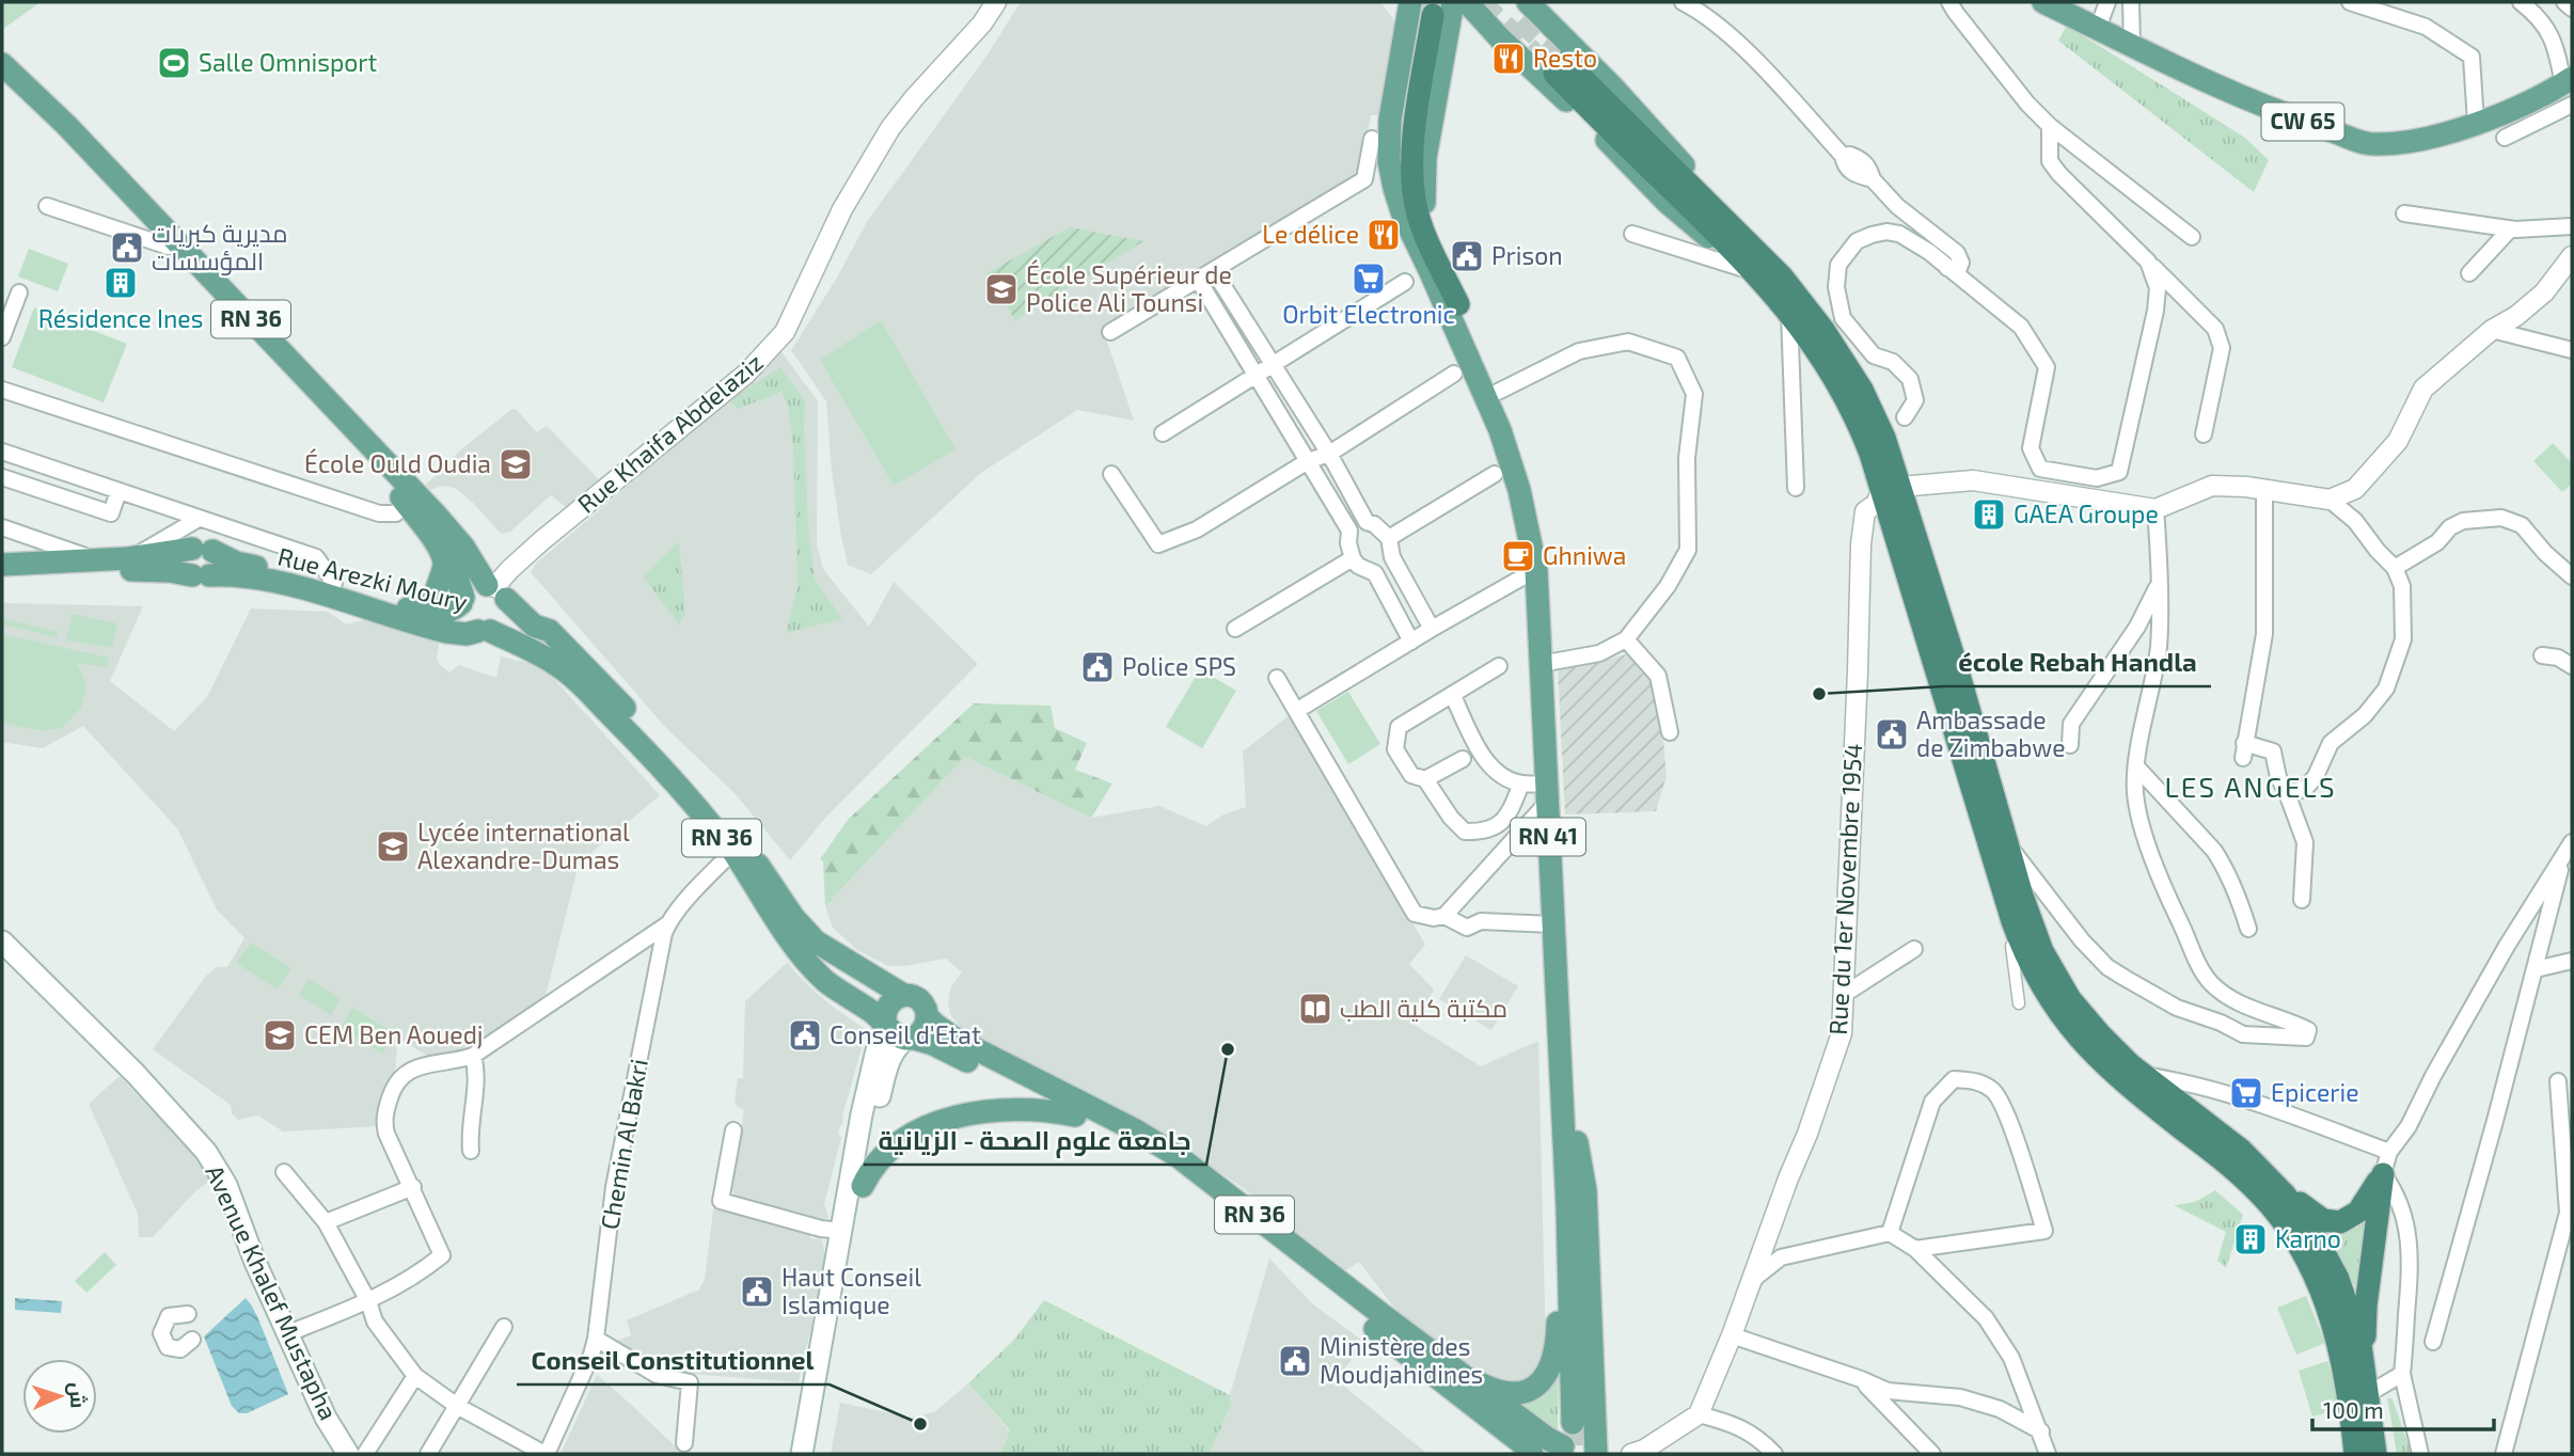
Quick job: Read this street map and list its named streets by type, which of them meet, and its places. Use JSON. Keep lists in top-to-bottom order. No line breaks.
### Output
{"streets":{"main road":["CW 65","RN 36","Rue Arezki Moury","RN 41","Avenue Khalef Mustapha"],"street":["Rue Khaifa Abdelaziz","Rue du 1er Novembre 1954","Chemin Al Bakri"]},"crossings":[["RN 36","Rue Khaifa Abdelaziz"],["RN 36","Rue Arezki Moury"],["RN 36","RN 41"],["RN 36","Chemin Al Bakri"],["Rue Khaifa Abdelaziz","Rue Arezki Moury"]],"districts":["LES ANGELS"],"places":{"restaurant":["Resto","Le délice"],"sports":["Salle Omnisport"],"public building":["مديرية كبريات المؤسسات","Prison","Police SPS","Ambassade de Zimbabwe","Conseil d'Etat","Haut Conseil Islamique","Ministère des Moudjahidines"],"supermarket":["Orbit Electronic","Epicerie"],"building":["Résidence Ines","GAEA Groupe","Karno"],"school or university":["École Supérieur de Police Ali Tounsi","École Ould Oudia","Lycée international Alexandre-Dumas","CEM Ben Aouedj"],"cafe":["Ghniwa"],"other":["école Rebah Handla","جامعة علوم الصحة - الزيانية","Conseil Constitutionnel"],"library":["مكتبة كلية الطب"]},"scale_bar":"100 m","north":"right"}
